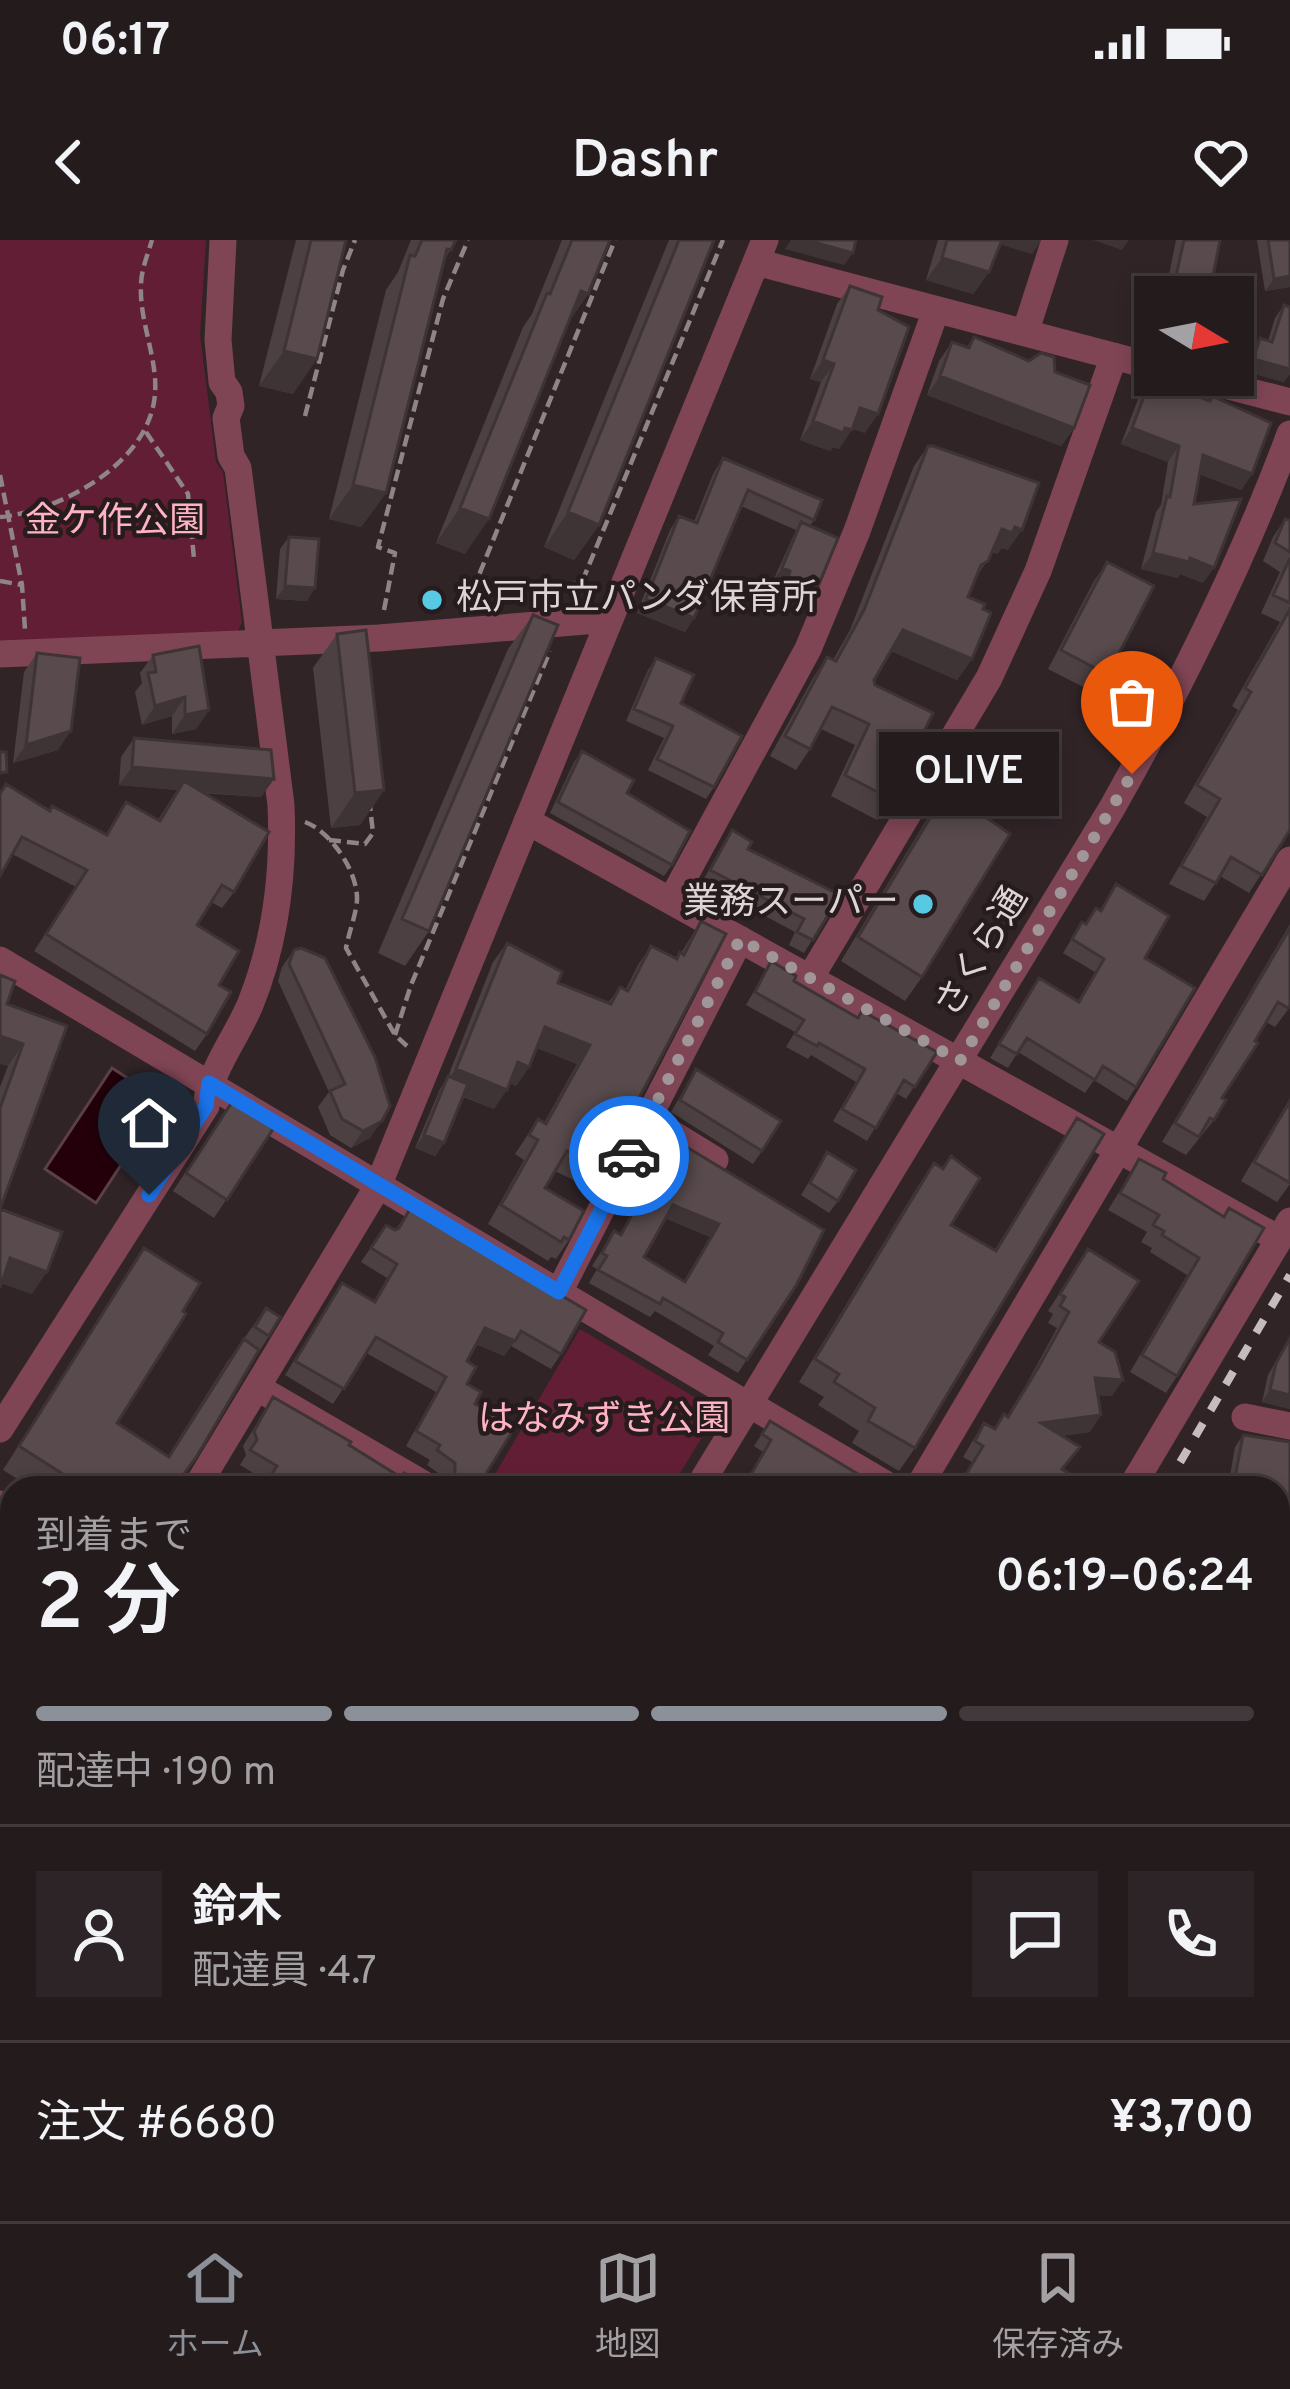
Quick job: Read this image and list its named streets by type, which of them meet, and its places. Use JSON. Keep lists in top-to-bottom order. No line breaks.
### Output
{"streets":{"street":["さくら通"]},"parks":["金ケ作公園","はなみずき公園"],"places":["松戸市立パンダ保育所","OLIVE","業務スーパー"],"north":"right","page":{"status":"06:17","header":"Dashr","bubble":"OLIVE","heading":["2 分","到着まで","06:19–06:24"],"panel":["鈴木","配達員 · 4.7","注文 #6680","¥3,700"],"bar":"配達中 · 190 m","tabs":["ホーム","地図","保存済み"]}}
